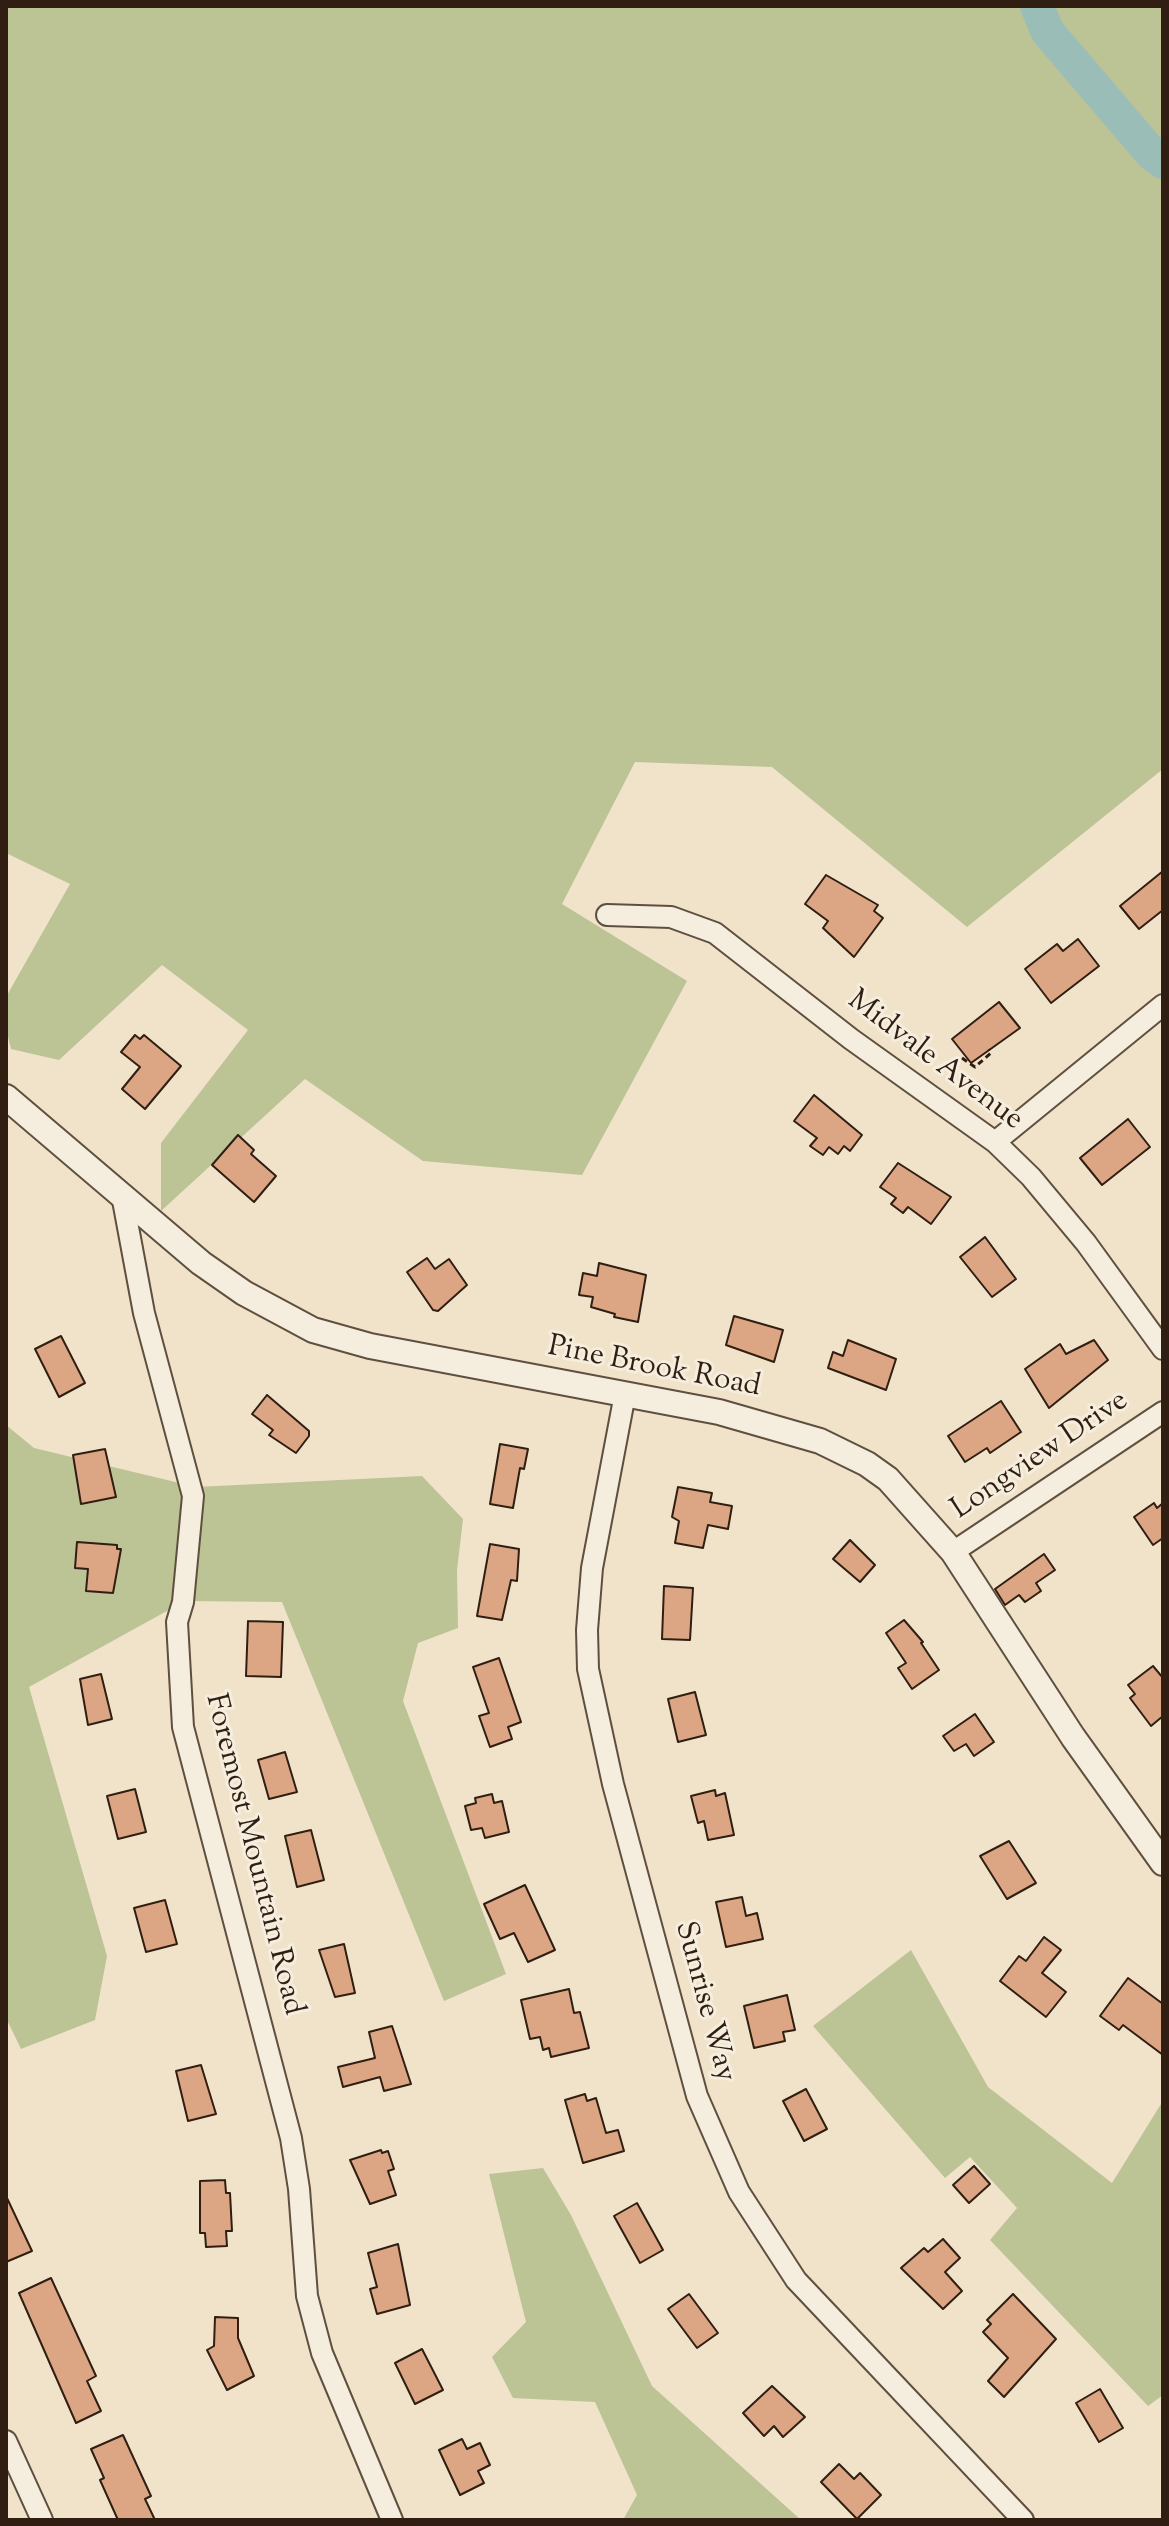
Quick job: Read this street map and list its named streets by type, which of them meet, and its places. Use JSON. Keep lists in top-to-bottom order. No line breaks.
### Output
{"streets":{"street":["Midvale Avenue","Pine Brook Road","Longview Drive","Foremost Mountain Road","Sunrise Way"]},"crossings":[["Pine Brook Road","Longview Drive"],["Pine Brook Road","Foremost Mountain Road"],["Pine Brook Road","Sunrise Way"]]}
